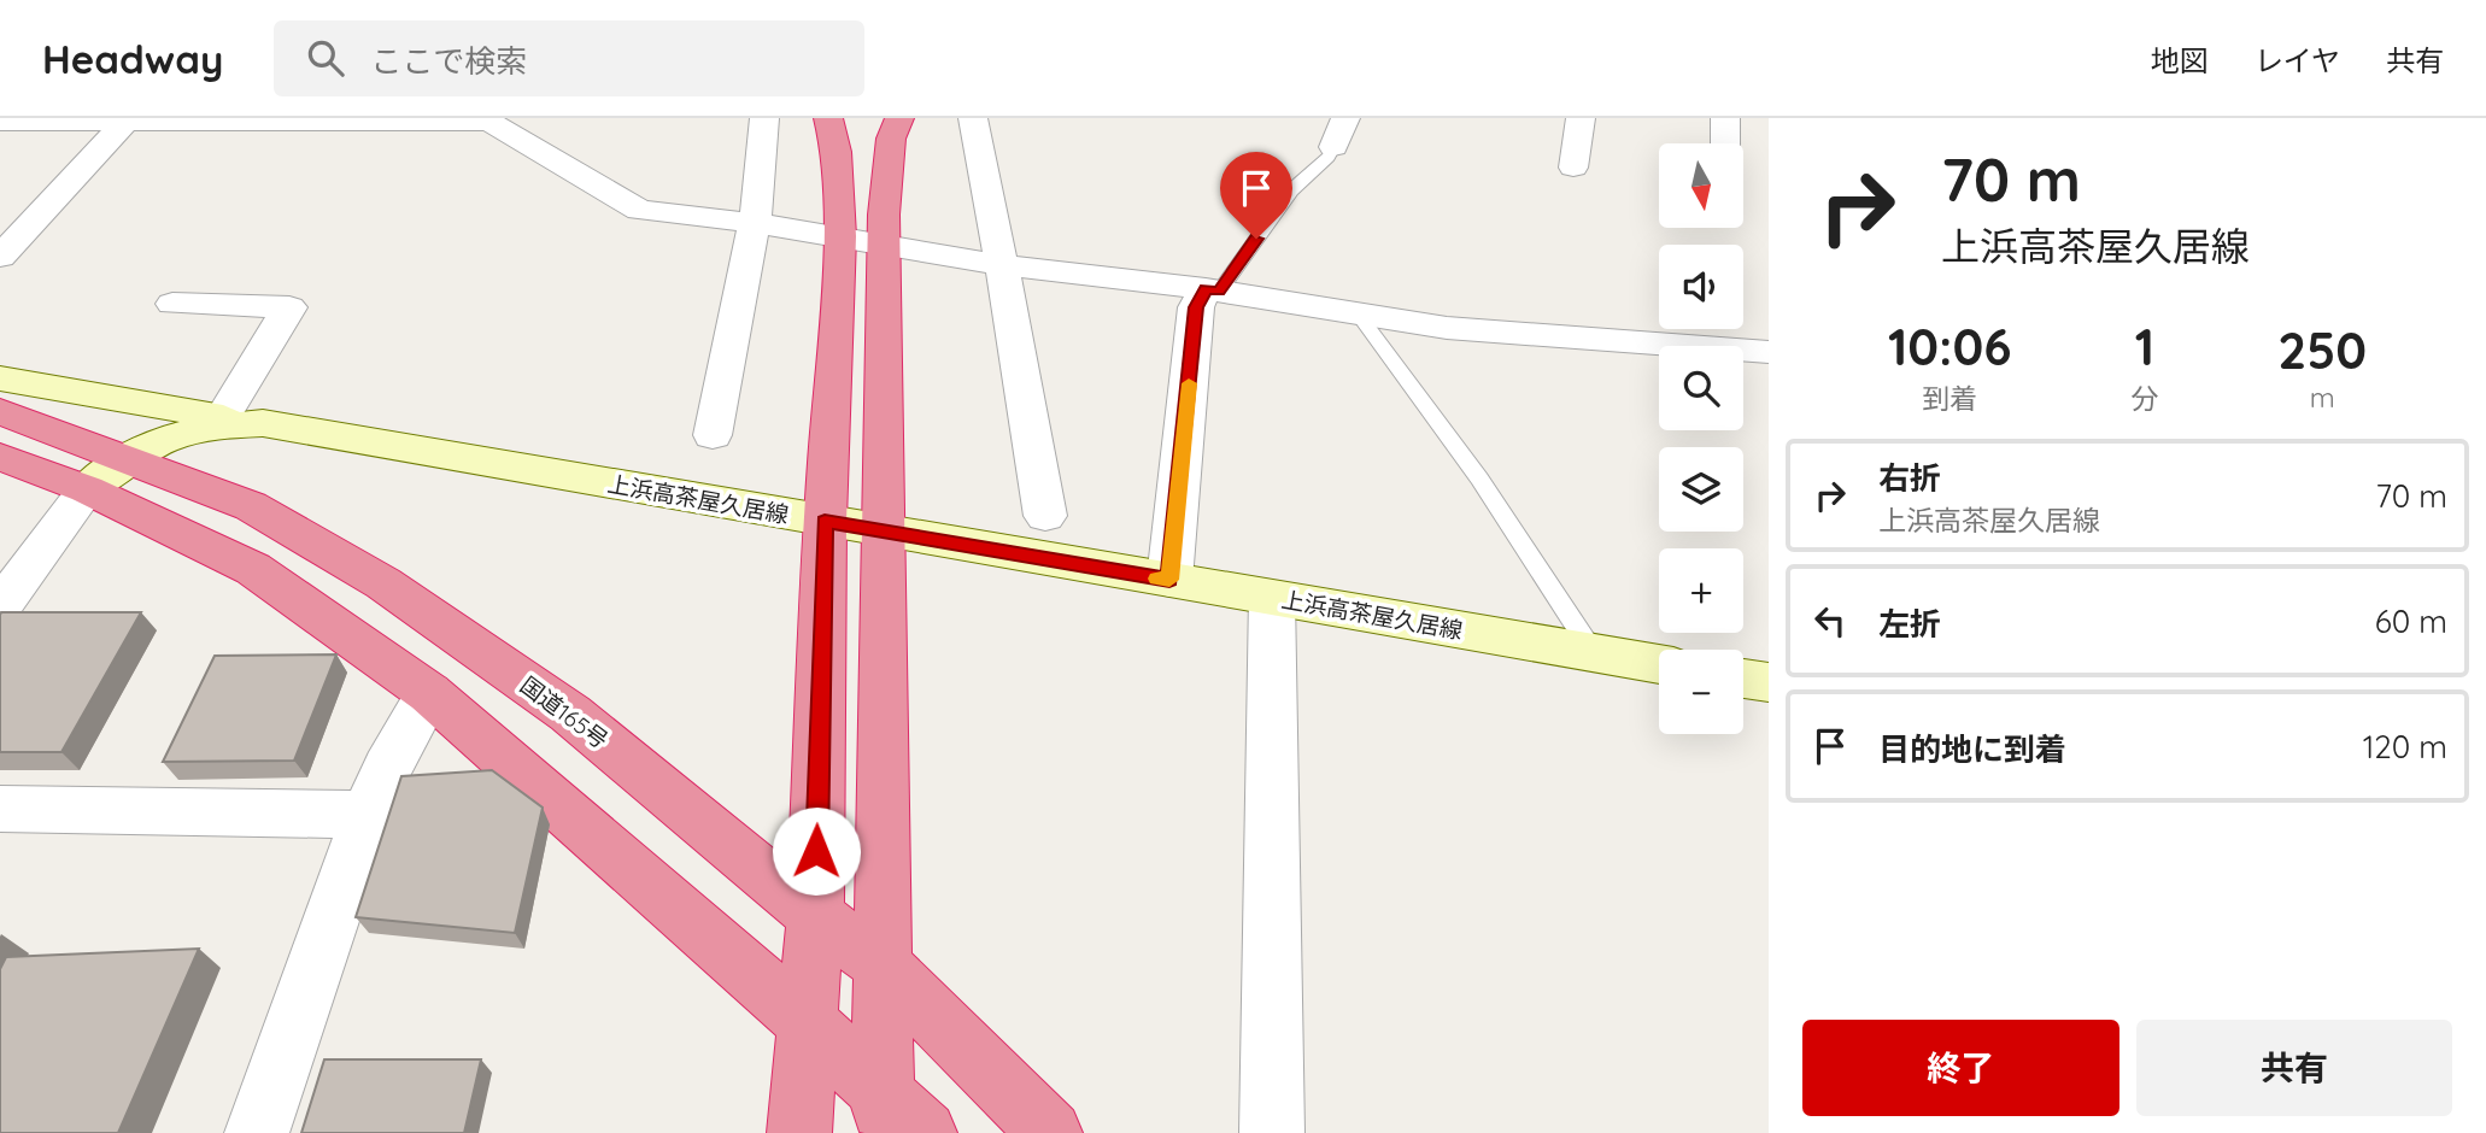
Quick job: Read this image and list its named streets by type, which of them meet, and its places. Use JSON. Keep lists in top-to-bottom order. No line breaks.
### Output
{"streets":{"highway":["国道165号"],"main road":["上浜高茶屋久居線"]},"crossings":[["上浜高茶屋久居線","国道165号"]],"north":"bottom","page":{"header":"Headway","search":"ここで検索","nav":["地図","レイヤ","共有"],"turn":["70 m","上浜高茶屋久居線"],"map_buttons":["+","−"],"eta":["10:06","到着","1","分","250","m"],"list":[{"name":"右折","note":"上浜高茶屋久居線","value":"70 m"},{"name":"左折","value":"60 m"},{"name":"目的地に到着","value":"120 m"}],"buttons":["終了","共有"]}}
